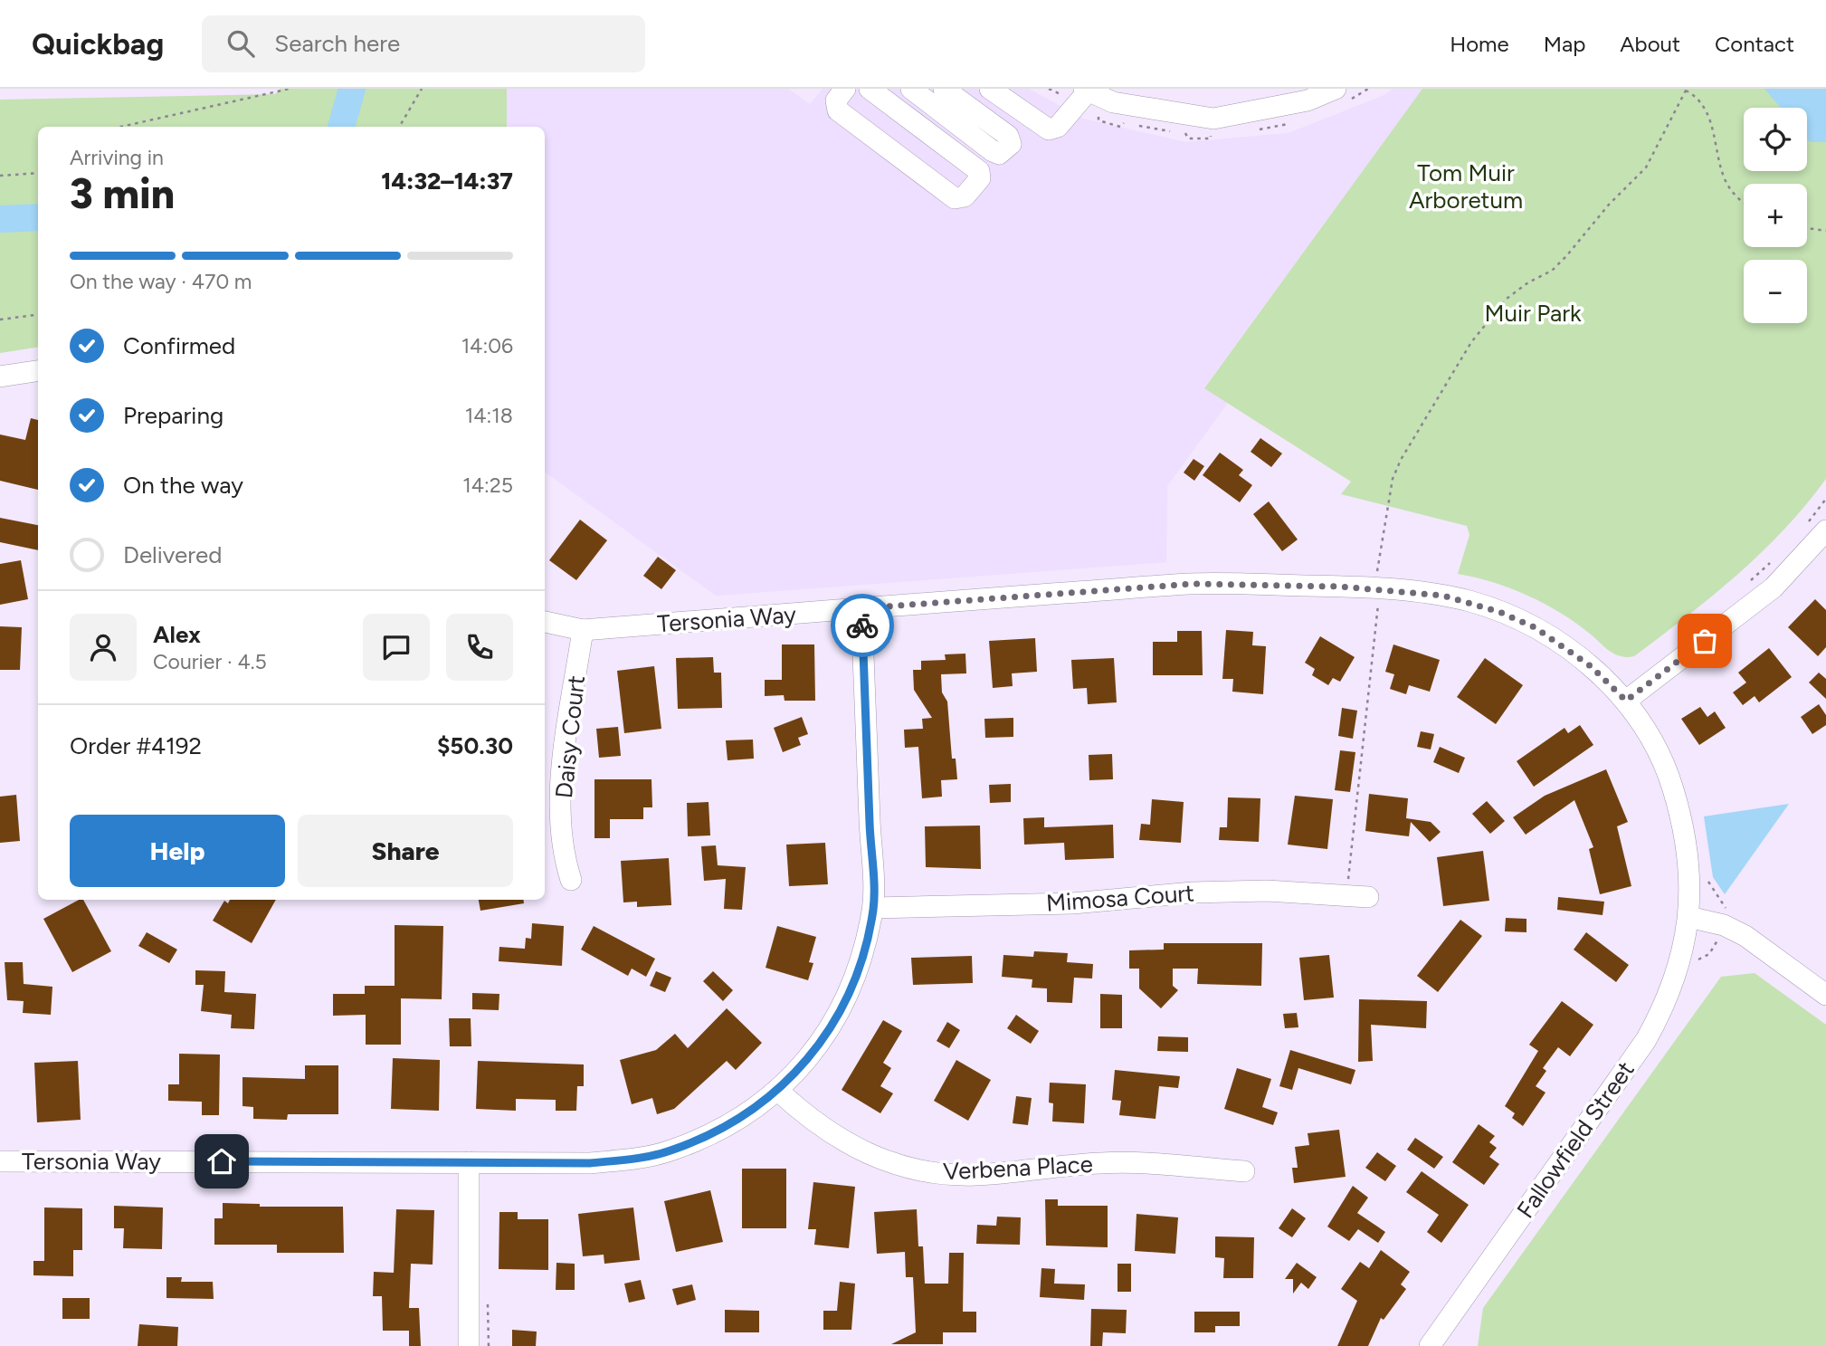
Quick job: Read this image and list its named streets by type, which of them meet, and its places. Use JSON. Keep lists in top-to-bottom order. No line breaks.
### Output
{"streets":{"street":["Tersonia Way","Daisy Court","Mimosa Court","Fallowfield Street","Verbena Place"]},"crossings":[["Tersonia Way","Daisy Court"],["Tersonia Way","Mimosa Court"],["Tersonia Way","Fallowfield Street"],["Tersonia Way","Verbena Place"]],"parks":["Tom Muir Arboretum","Muir Park"],"page":{"header":"Quickbag","search":"Search here","nav":["Home","Map","About","Contact"],"map_buttons":["+","−"],"heading":["3 min","Arriving in","14:32–14:37"],"panel":["Alex","Courier · 4.5","Order #4192","$50.30"],"bar":"On the way · 470 m","list":[["Confirmed","14:06"],["Preparing","14:18"],["On the way","14:25"],"Delivered"],"buttons":["Help","Share"]}}
